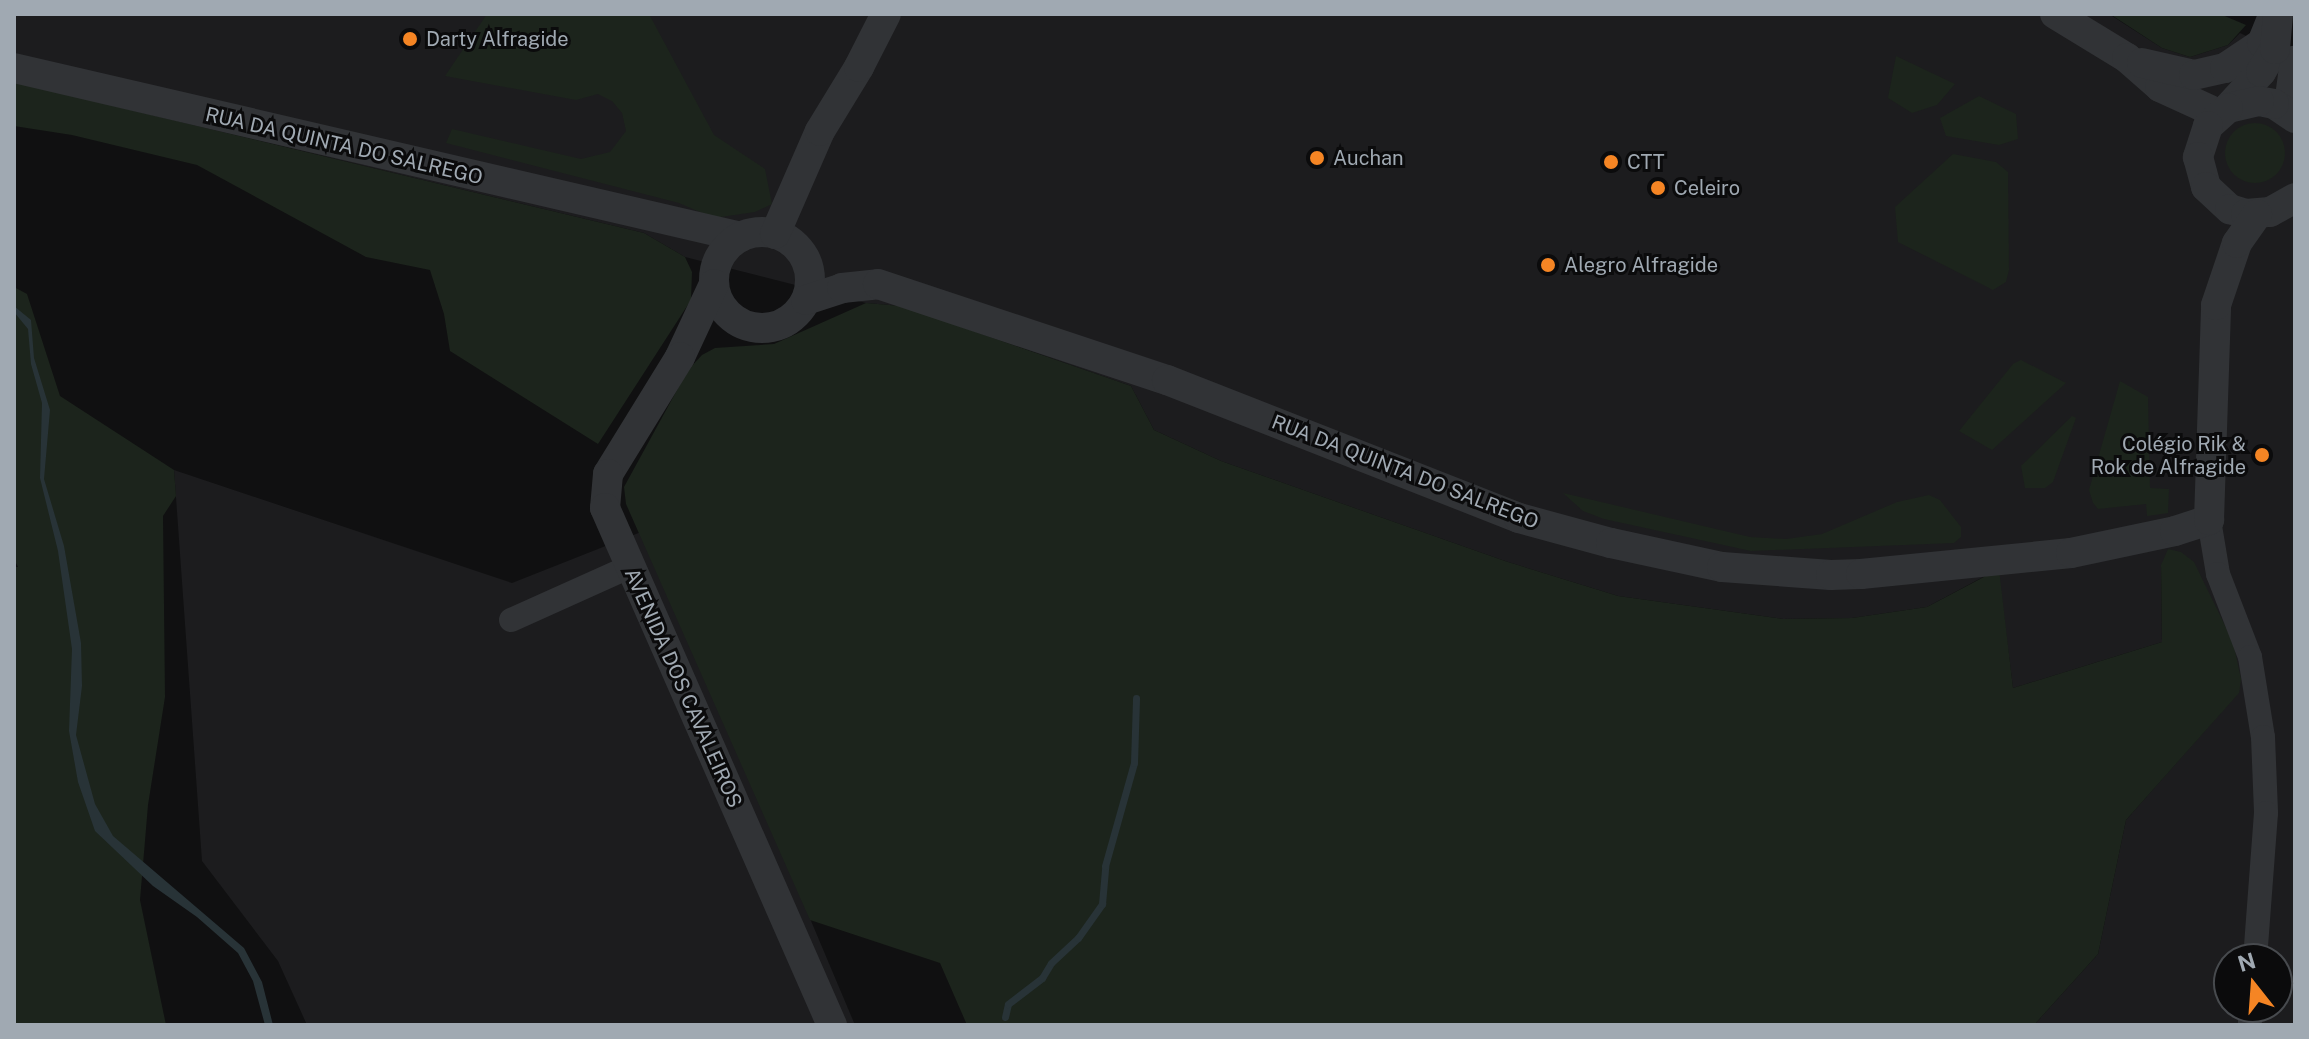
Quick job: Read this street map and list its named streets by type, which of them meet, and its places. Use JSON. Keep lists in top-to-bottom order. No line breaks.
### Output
{"streets":{"street":["RUA DA QUINTA DO SALREGO","AVENIDA DOS CAVALEIROS"]},"crossings":[["RUA DA QUINTA DO SALREGO","AVENIDA DOS CAVALEIROS"]],"places":["Darty Alfragide","Auchan","CTT","Celeiro","Alegro Alfragide","Colégio Rik & Rok de Alfragide"],"north":"top"}
